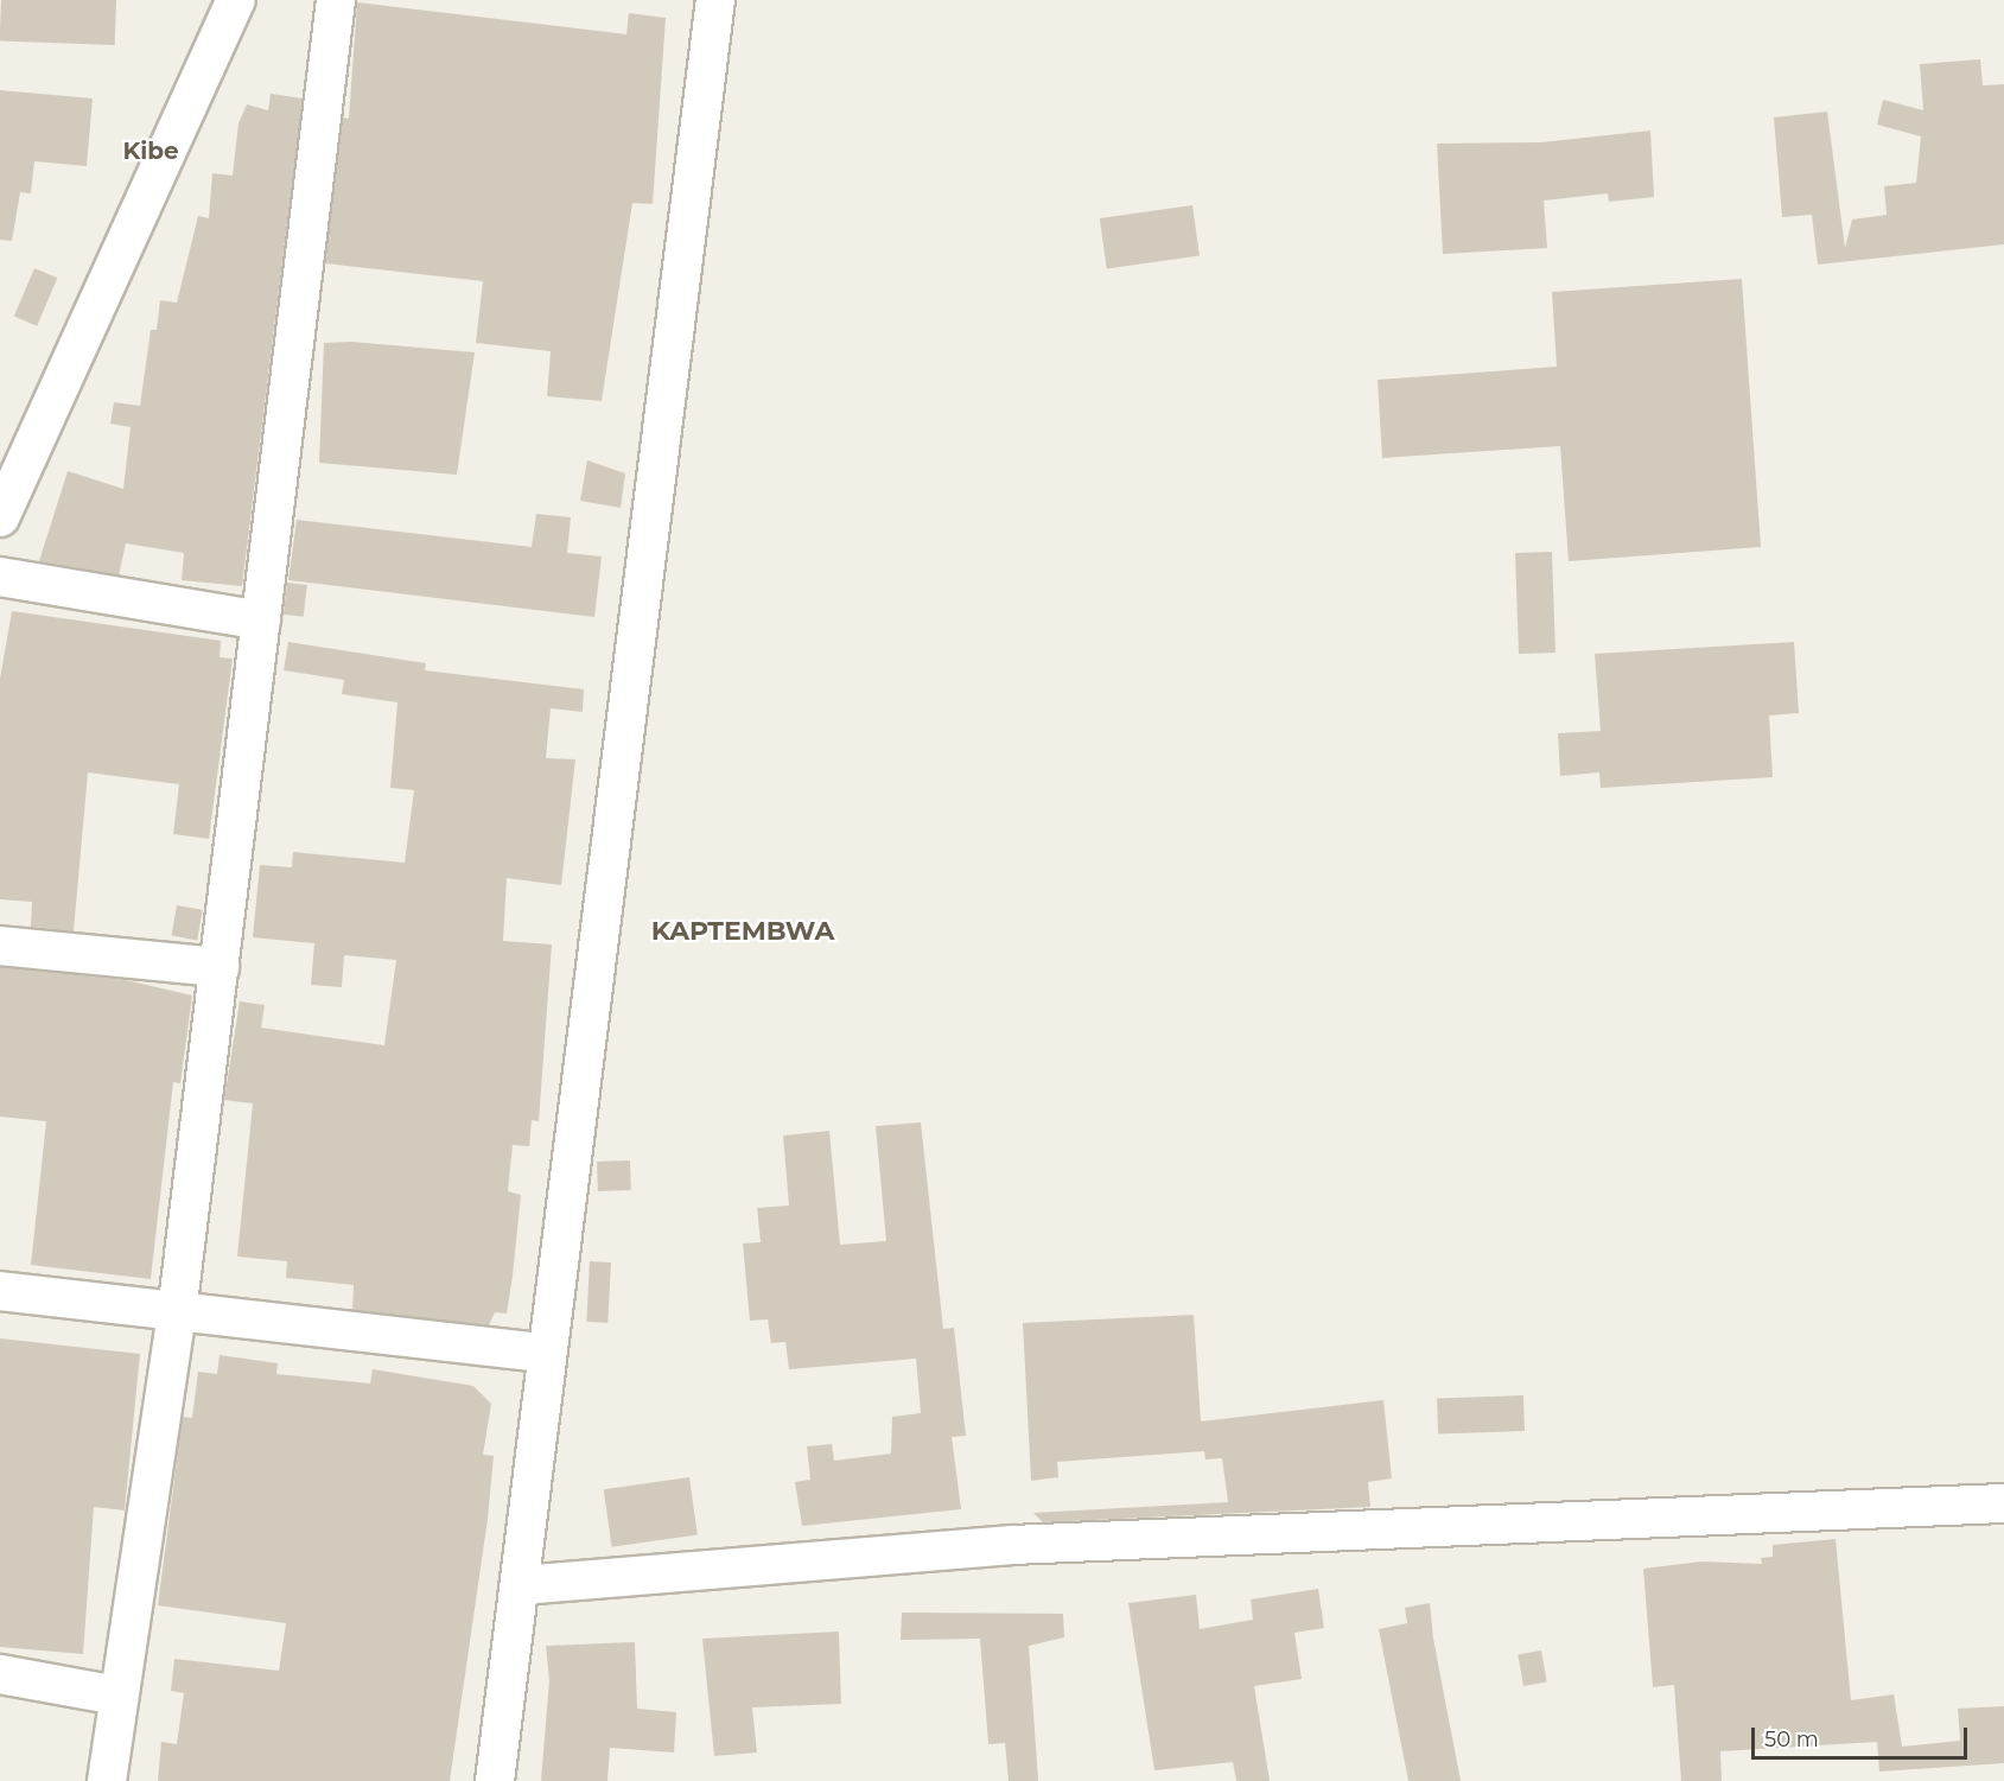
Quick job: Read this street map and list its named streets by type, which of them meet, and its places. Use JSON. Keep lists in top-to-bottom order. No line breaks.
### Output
{"districts":["Kibe","KAPTEMBWA"],"scale_bar":"50 m"}
